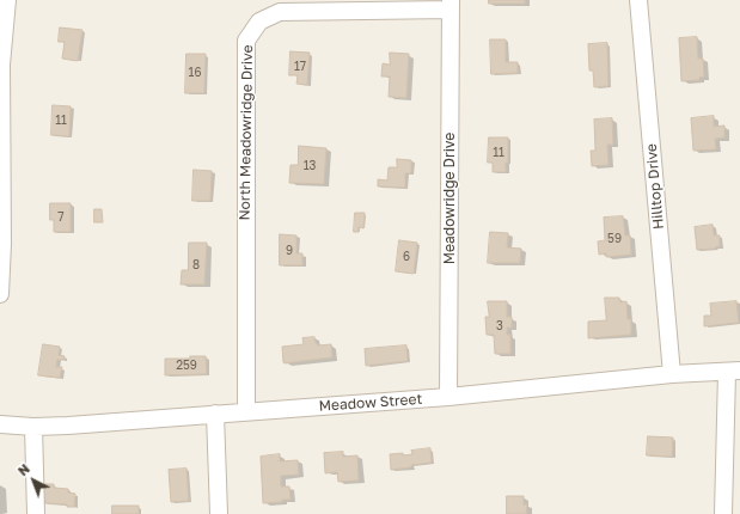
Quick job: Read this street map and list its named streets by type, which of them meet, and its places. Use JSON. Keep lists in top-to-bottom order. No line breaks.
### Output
{"streets":{"street":["North Meadowridge Drive","Hilltop Drive","Meadowridge Drive","Meadow Street"]},"crossings":[["North Meadowridge Drive","Meadowridge Drive"],["North Meadowridge Drive","Meadow Street"],["Hilltop Drive","Meadow Street"],["Meadowridge Drive","Meadow Street"]],"house_numbers":["17","16","11","11","13","7","59","9","6","8","3","259"],"north":"top left"}
